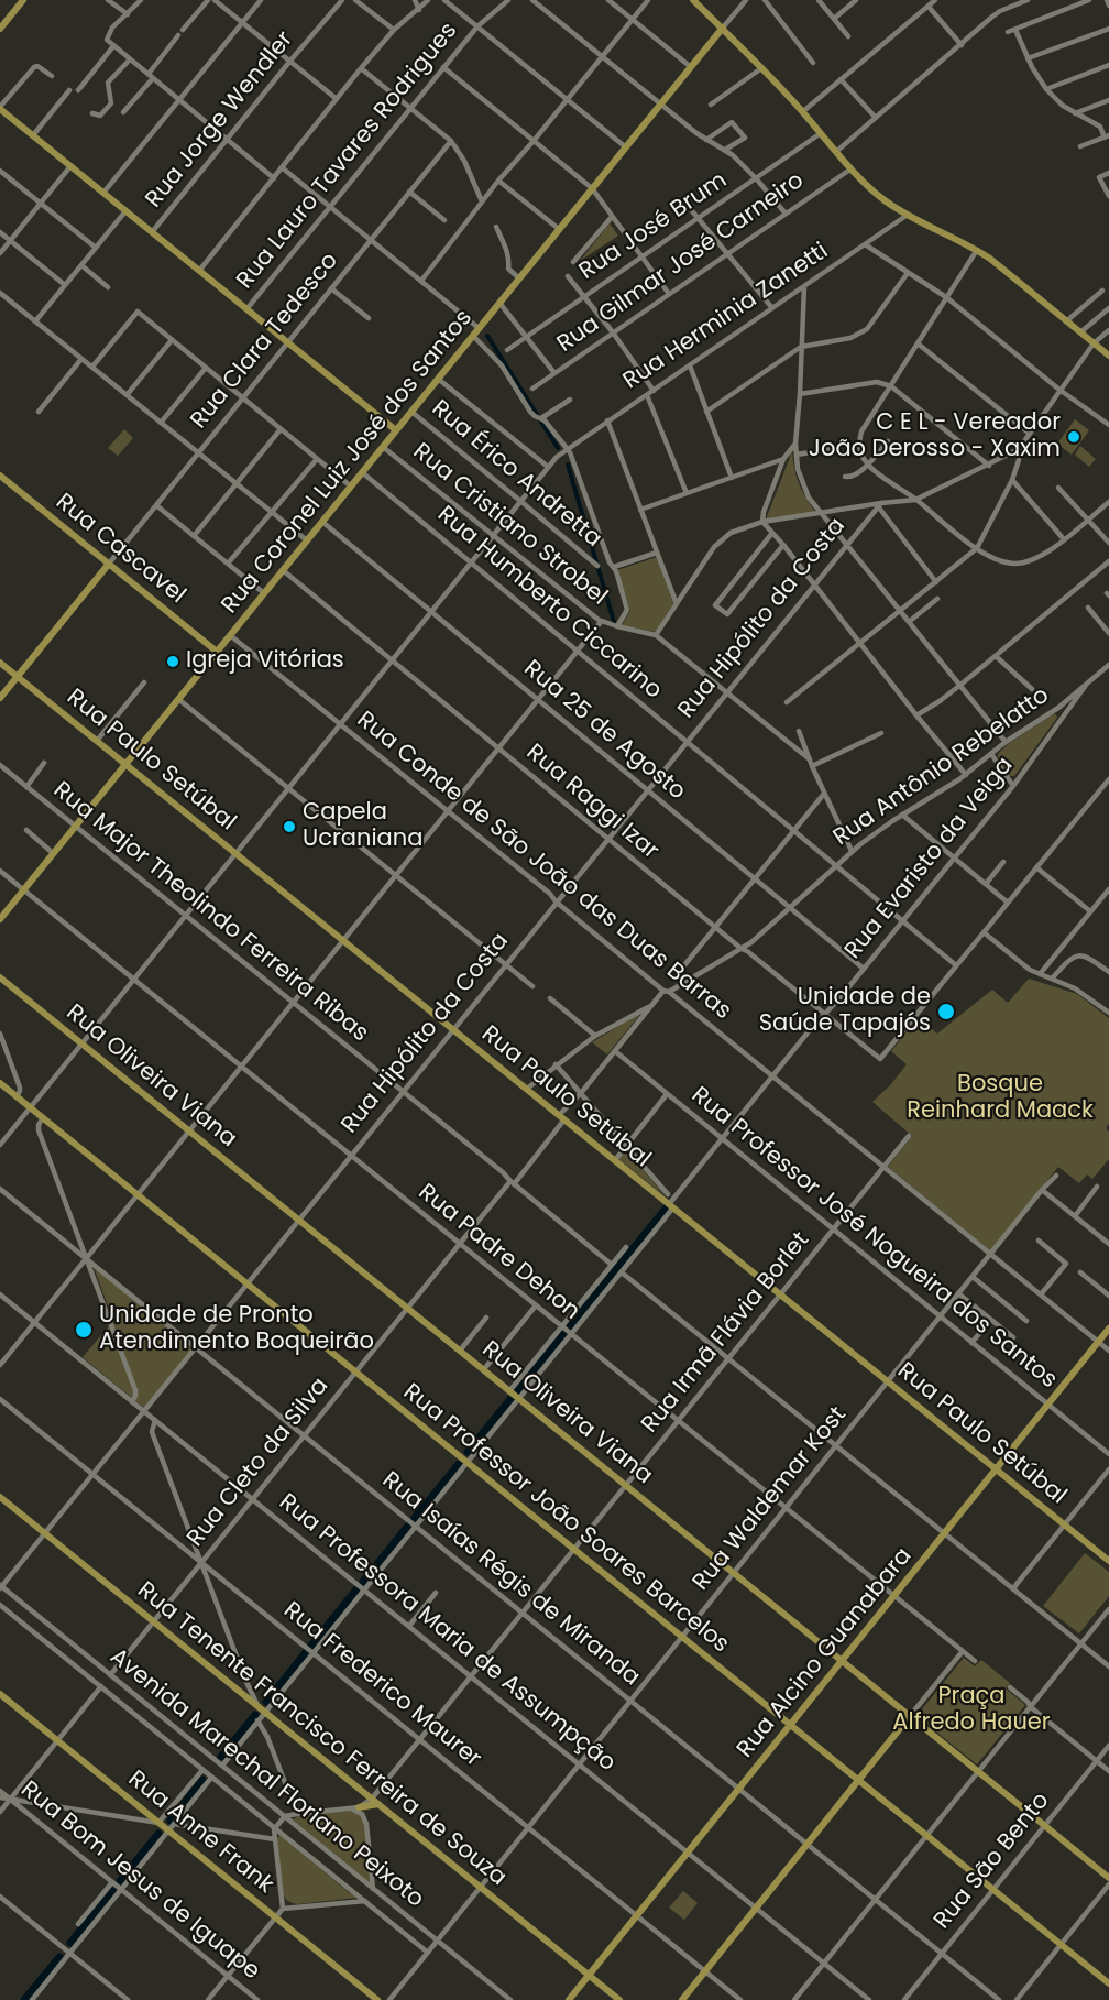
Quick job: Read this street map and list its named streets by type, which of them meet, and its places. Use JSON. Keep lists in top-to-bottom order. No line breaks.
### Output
{"streets":{"main road":["Rua Coronel Luiz José dos Santos","Rua Cristiano Strobel","Rua Cascavel","Rua Paulo Setúbal","Rua Oliveira Viana","Rua Professor João Soares Barcelos","Rua Alcino Guanabara","Rua Tenente Francisco Ferreira de Souza","Rua Anne Frank"],"street":["Rua Jorge Wendler","Rua Lauro Tavares Rodrigues","Rua José Brum","Rua Gilmar José Carneiro","Rua Herminia Zanetti","Rua Clara Tedesco","Rua Érico Andretta","Rua Humberto Ciccarino","Rua Hipólito da Costa","Rua 25 de Agosto","Rua Antônio Rebelatto","Rua Raggi Izar","Rua Evaristo da Veiga","Rua Conde de São João das Duas Barras","Rua Major Theolindo Ferreira Ribas","Rua Professor José Nogueira dos Santos","Rua Padre Dehon","Rua Irmã Flávia Borlet","Rua Cleto da Silva","Rua Waldemar Kost","Rua Isaías Régis de Miranda","Rua Professora Maria de Assumpção","Rua Frederico Maurer","Avenida Marechal Floriano Peixoto","Rua São Bento","Rua Bom Jesus de Iguape"]},"crossings":[["Rua Jorge Wendler","Rua Cristiano Strobel"],["Rua Lauro Tavares Rodrigues","Rua Cristiano Strobel"],["Rua Herminia Zanetti","Rua Érico Andretta"],["Rua Herminia Zanetti","Rua Cristiano Strobel"],["Rua Herminia Zanetti","Rua Humberto Ciccarino"],["Rua Herminia Zanetti","Rua 25 de Agosto"],["Rua Herminia Zanetti","Rua Paulo Setúbal"],["Rua Herminia Zanetti","Rua Raggi Izar"],["Rua Herminia Zanetti","Rua Conde de São João das Duas Barras"],["Rua Herminia Zanetti","Rua Major Theolindo Ferreira Ribas"],["Rua Herminia Zanetti","Rua Oliveira Viana"],["Rua Herminia Zanetti","Rua Padre Dehon"],["Rua Herminia Zanetti","Rua Professor João Soares Barcelos"],["Rua Clara Tedesco","Rua Cristiano Strobel"],["Rua Clara Tedesco","Rua Cascavel"],["Rua Coronel Luiz José dos Santos","Rua Érico Andretta"],["Rua Coronel Luiz José dos Santos","Rua Cristiano Strobel"],["Rua Coronel Luiz José dos Santos","Rua Cascavel"],["Rua Coronel Luiz José dos Santos","Rua Humberto Ciccarino"],["Rua Coronel Luiz José dos Santos","Rua 25 de Agosto"],["Rua Coronel Luiz José dos Santos","Rua Paulo Setúbal"],["Rua Coronel Luiz José dos Santos","Rua Raggi Izar"],["Rua Coronel Luiz José dos Santos","Rua Conde de São João das Duas Barras"],["Rua Coronel Luiz José dos Santos","Rua Major Theolindo Ferreira Ribas"],["Rua Coronel Luiz José dos Santos","Rua Padre Dehon"],["Rua Cristiano Strobel","Rua Hipólito da Costa"],["Rua Humberto Ciccarino","Rua Hipólito da Costa"],["Rua Humberto Ciccarino","Rua Antônio Rebelatto"],["Rua Humberto Ciccarino","Rua Raggi Izar"],["Rua Humberto Ciccarino","Rua Evaristo da Veiga"],["Rua Hipólito da Costa","Rua 25 de Agosto"],["Rua Hipólito da Costa","Rua Paulo Setúbal"],["Rua Hipólito da Costa","Rua Raggi Izar"],["Rua Hipólito da Costa","Rua Conde de São João das Duas Barras"],["Rua Hipólito da Costa","Rua Major Theolindo Ferreira Ribas"],["Rua Hipólito da Costa","Rua Oliveira Viana"],["Rua Hipólito da Costa","Rua Padre Dehon"],["Rua Hipólito da Costa","Rua Professor João Soares Barcelos"],["Rua Hipólito da Costa","Rua Isaías Régis de Miranda"],["Rua Hipólito da Costa","Rua Professora Maria de Assumpção"],["Rua Hipólito da Costa","Rua Frederico Maurer"],["Rua Hipólito da Costa","Rua Tenente Francisco Ferreira de Souza"],["Rua Hipólito da Costa","Avenida Marechal Floriano Peixoto"],["Rua 25 de Agosto","Rua Antônio Rebelatto"],["Rua 25 de Agosto","Rua Evaristo da Veiga"],["Rua Paulo Setúbal","Rua Evaristo da Veiga"],["Rua Paulo Setúbal","Rua Irmã Flávia Borlet"],["Rua Paulo Setúbal","Rua Cleto da Silva"],["Rua Paulo Setúbal","Rua Waldemar Kost"],["Rua Paulo Setúbal","Rua Alcino Guanabara"],["Rua Antônio Rebelatto","Rua Raggi Izar"],["Rua Antônio Rebelatto","Rua Evaristo da Veiga"],["Rua Antônio Rebelatto","Rua Conde de São João das Duas Barras"],["Rua Antônio Rebelatto","Rua Cleto da Silva"],["Rua Raggi Izar","Rua Evaristo da Veiga"],["Rua Evaristo da Veiga","Rua Conde de São João das Duas Barras"],["Rua Evaristo da Veiga","Rua Oliveira Viana"],["Rua Evaristo da Veiga","Rua Professor José Nogueira dos Santos"],["Rua Evaristo da Veiga","Rua Padre Dehon"],["Rua Evaristo da Veiga","Rua Professor João Soares Barcelos"],["Rua Evaristo da Veiga","Rua Isaías Régis de Miranda"],["Rua Evaristo da Veiga","Rua Professora Maria de Assumpção"],["Rua Evaristo da Veiga","Rua Frederico Maurer"],["Rua Evaristo da Veiga","Rua Tenente Francisco Ferreira de Souza"],["Rua Evaristo da Veiga","Avenida Marechal Floriano Peixoto"],["Rua Conde de São João das Duas Barras","Rua Irmã Flávia Borlet"],["Rua Conde de São João das Duas Barras","Rua Cleto da Silva"],["Rua Conde de São João das Duas Barras","Rua Waldemar Kost"],["Rua Conde de São João das Duas Barras","Rua Alcino Guanabara"],["Rua Major Theolindo Ferreira Ribas","Rua Cleto da Silva"],["Rua Oliveira Viana","Rua Irmã Flávia Borlet"],["Rua Oliveira Viana","Rua Cleto da Silva"],["Rua Oliveira Viana","Rua Waldemar Kost"],["Rua Oliveira Viana","Rua Alcino Guanabara"],["Rua Oliveira Viana","Rua São Bento"],["Rua Professor José Nogueira dos Santos","Rua Irmã Flávia Borlet"],["Rua Professor José Nogueira dos Santos","Rua Cleto da Silva"],["Rua Professor José Nogueira dos Santos","Rua Waldemar Kost"],["Rua Professor José Nogueira dos Santos","Rua Alcino Guanabara"],["Rua Padre Dehon","Rua Irmã Flávia Borlet"],["Rua Padre Dehon","Rua Cleto da Silva"],["Rua Padre Dehon","Rua Waldemar Kost"],["Rua Padre Dehon","Rua Alcino Guanabara"],["Rua Irmã Flávia Borlet","Rua Professor João Soares Barcelos"],["Rua Irmã Flávia Borlet","Rua Isaías Régis de Miranda"],["Rua Irmã Flávia Borlet","Rua Professora Maria de Assumpção"],["Rua Irmã Flávia Borlet","Rua Frederico Maurer"],["Rua Irmã Flávia Borlet","Rua Tenente Francisco Ferreira de Souza"],["Rua Cleto da Silva","Rua Professor João Soares Barcelos"],["Rua Cleto da Silva","Rua Isaías Régis de Miranda"],["Rua Cleto da Silva","Rua Professora Maria de Assumpção"],["Rua Cleto da Silva","Rua Frederico Maurer"],["Rua Cleto da Silva","Rua Tenente Francisco Ferreira de Souza"],["Rua Cleto da Silva","Avenida Marechal Floriano Peixoto"],["Rua Waldemar Kost","Rua Professor João Soares Barcelos"],["Rua Waldemar Kost","Rua Isaías Régis de Miranda"],["Rua Waldemar Kost","Rua Professora Maria de Assumpção"],["Rua Waldemar Kost","Rua Frederico Maurer"],["Rua Waldemar Kost","Rua Tenente Francisco Ferreira de Souza"],["Rua Waldemar Kost","Avenida Marechal Floriano Peixoto"],["Rua Professor João Soares Barcelos","Rua Alcino Guanabara"],["Rua Professor João Soares Barcelos","Rua São Bento"],["Rua Isaías Régis de Miranda","Rua Alcino Guanabara"],["Rua Isaías Régis de Miranda","Rua São Bento"],["Rua Professora Maria de Assumpção","Rua Alcino Guanabara"],["Rua Alcino Guanabara","Rua Frederico Maurer"],["Rua Alcino Guanabara","Rua Tenente Francisco Ferreira de Souza"]],"parks":["Bosque Reinhard Maack","Praça Alfredo Hauer"],"places":["C E L - Vereador João Derosso - Xaxim","Igreja Vitórias","Capela Ucraniana","Unidade de Saúde Tapajós","Unidade de Pronto Atendimento Boqueirão"]}
